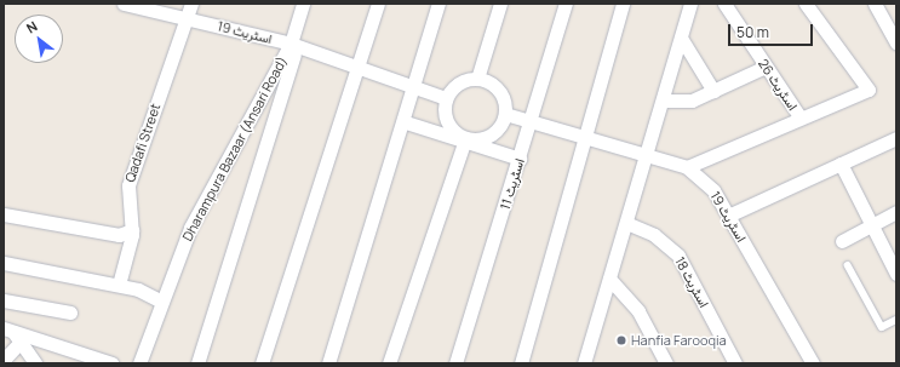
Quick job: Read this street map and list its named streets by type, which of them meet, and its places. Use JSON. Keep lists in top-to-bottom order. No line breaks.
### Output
{"streets":{"street":["اسٹریٹ 19","اسٹریٹ 26","Qadafi Street","Dharampura Bazaar (Ansari Road)","اسٹریٹ 11","اسٹریٹ 18"]},"crossings":[["اسٹریٹ 19","Qadafi Street"],["اسٹریٹ 19","Dharampura Bazaar (Ansari Road)"],["اسٹریٹ 19","اسٹریٹ 11"]],"places":["Hanfia Farooqia"],"scale_bar":"50 m","north":"top left"}
